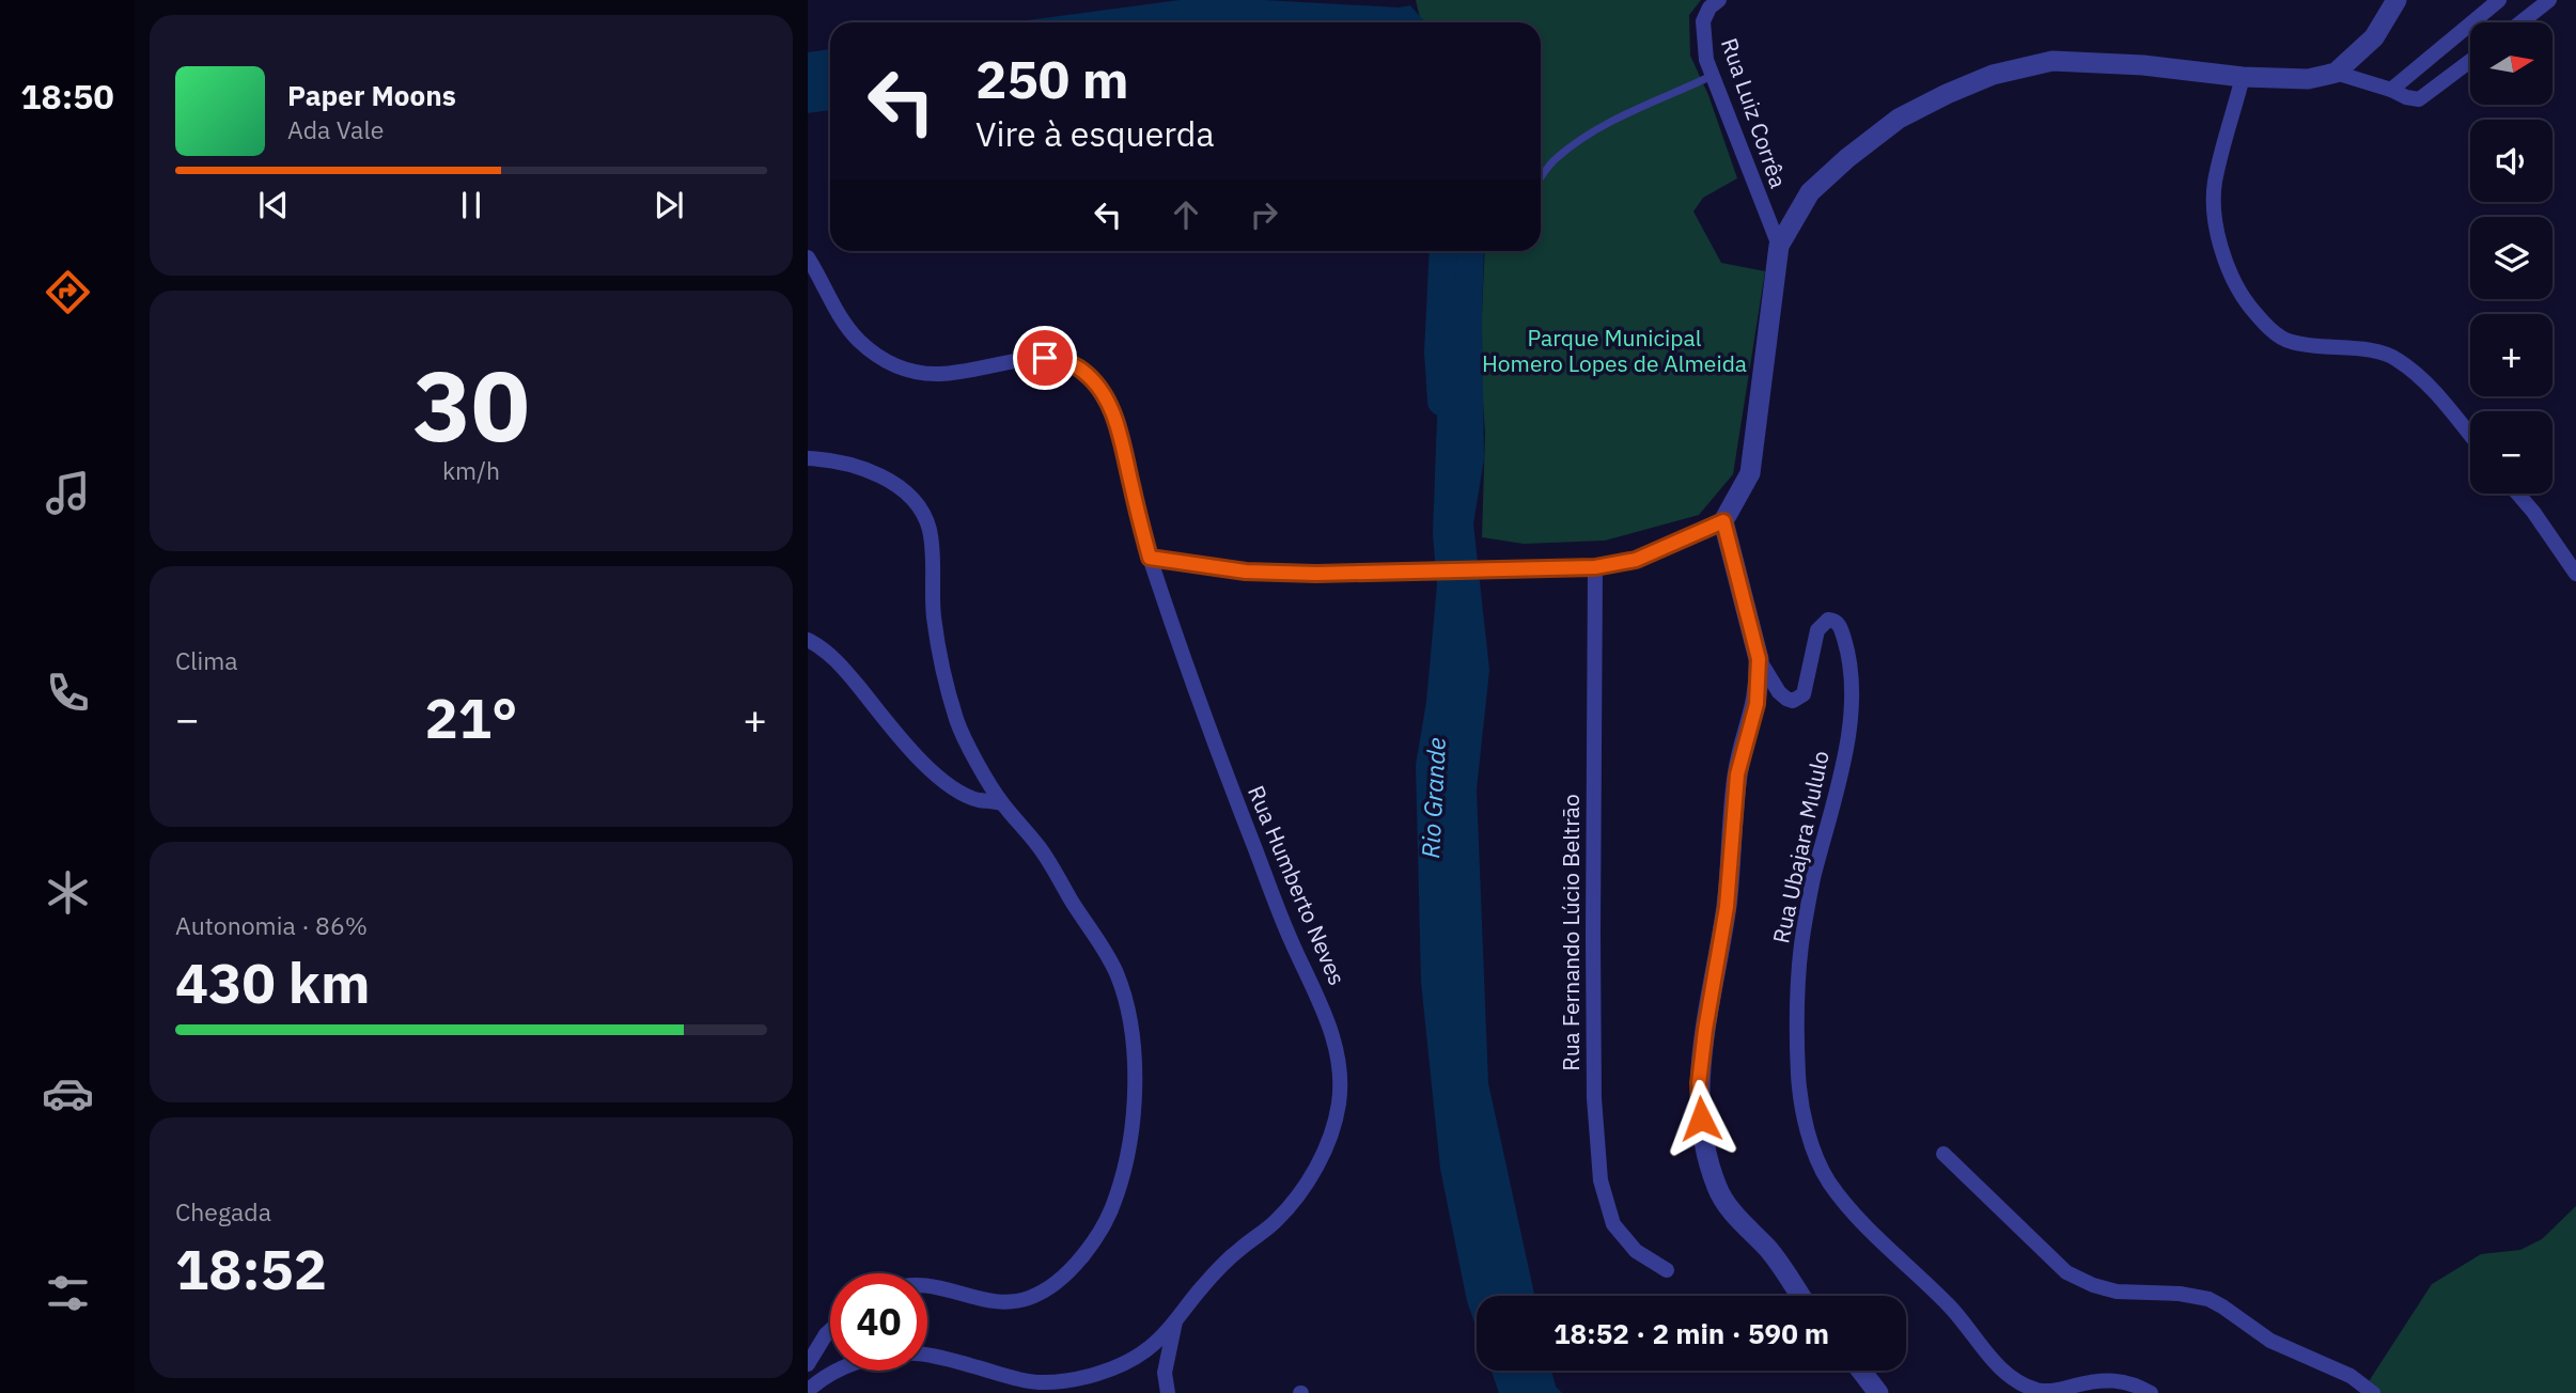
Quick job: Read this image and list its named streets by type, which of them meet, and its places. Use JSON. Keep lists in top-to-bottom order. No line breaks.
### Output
{"streets":{"street":["Rua Luiz Corrêa","Rua Ubajara Mululo","Rua Humberto Neves","Rua Fernando Lúcio Beltrão"]},"water":["Rio Grande"],"parks":["Parque Municipal Homero Lopes de Almeida"],"north":"right","page":{"tabs":"18:50","map_buttons":["+","−"],"turn":["250 m","Vire à esquerda"],"song":["Paper Moons","Ada Vale"],"tile":[["30","km/h"],"Clima",["Autonomia · 86%","430 km"],["Chegada","18:52"]],"heat":["−","21°","+"],"limit":"40","trip":"18:52 · 2 min · 590 m"}}
